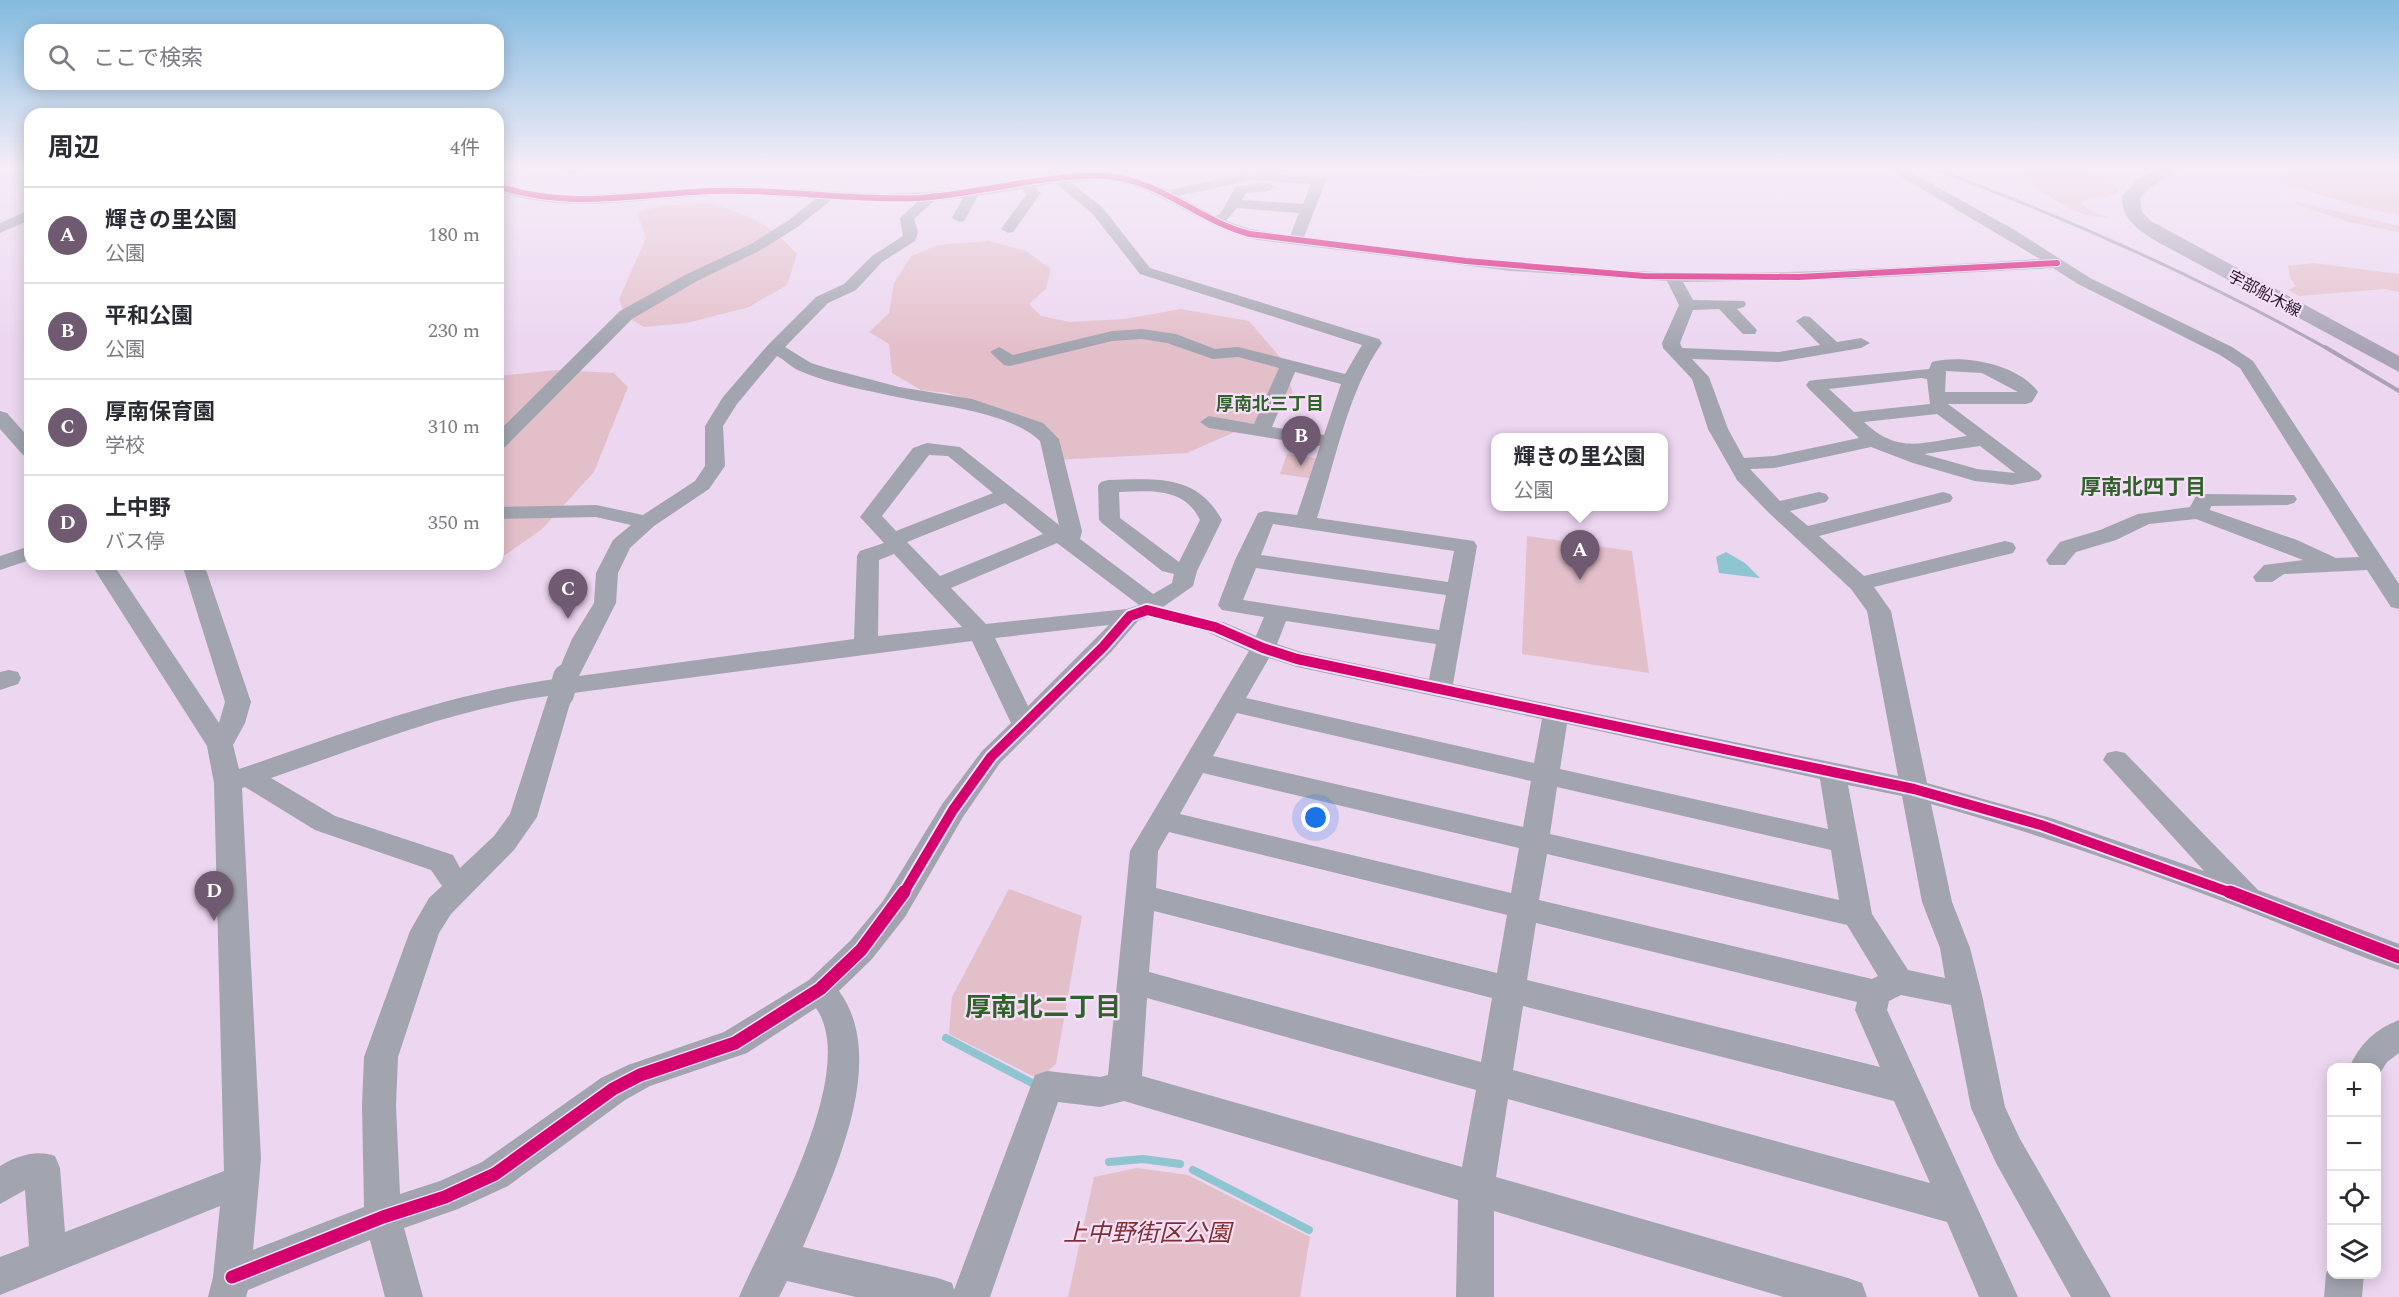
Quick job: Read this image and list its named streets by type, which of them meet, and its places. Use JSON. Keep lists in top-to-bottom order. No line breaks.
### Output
{"streets":{"main road":["宇部船木線"]},"districts":["厚南北三丁目","厚南北四丁目","厚南北二丁目"],"parks":["上中野街区公園"],"page":{"search":"ここで検索","heading":["周辺","4件"],"list":[{"mark":"A","name":"輝きの里公園","note":"公園","value":"180 m"},{"mark":"B","name":"平和公園","note":"公園","value":"230 m"},{"mark":"C","name":"厚南保育園","note":"学校","value":"310 m"},{"mark":"D","name":"上中野","note":"バス停","value":"350 m"}],"pins":["B","A","C","D"],"popup":["輝きの里公園","公園"],"map_buttons":["+","−"]}}
